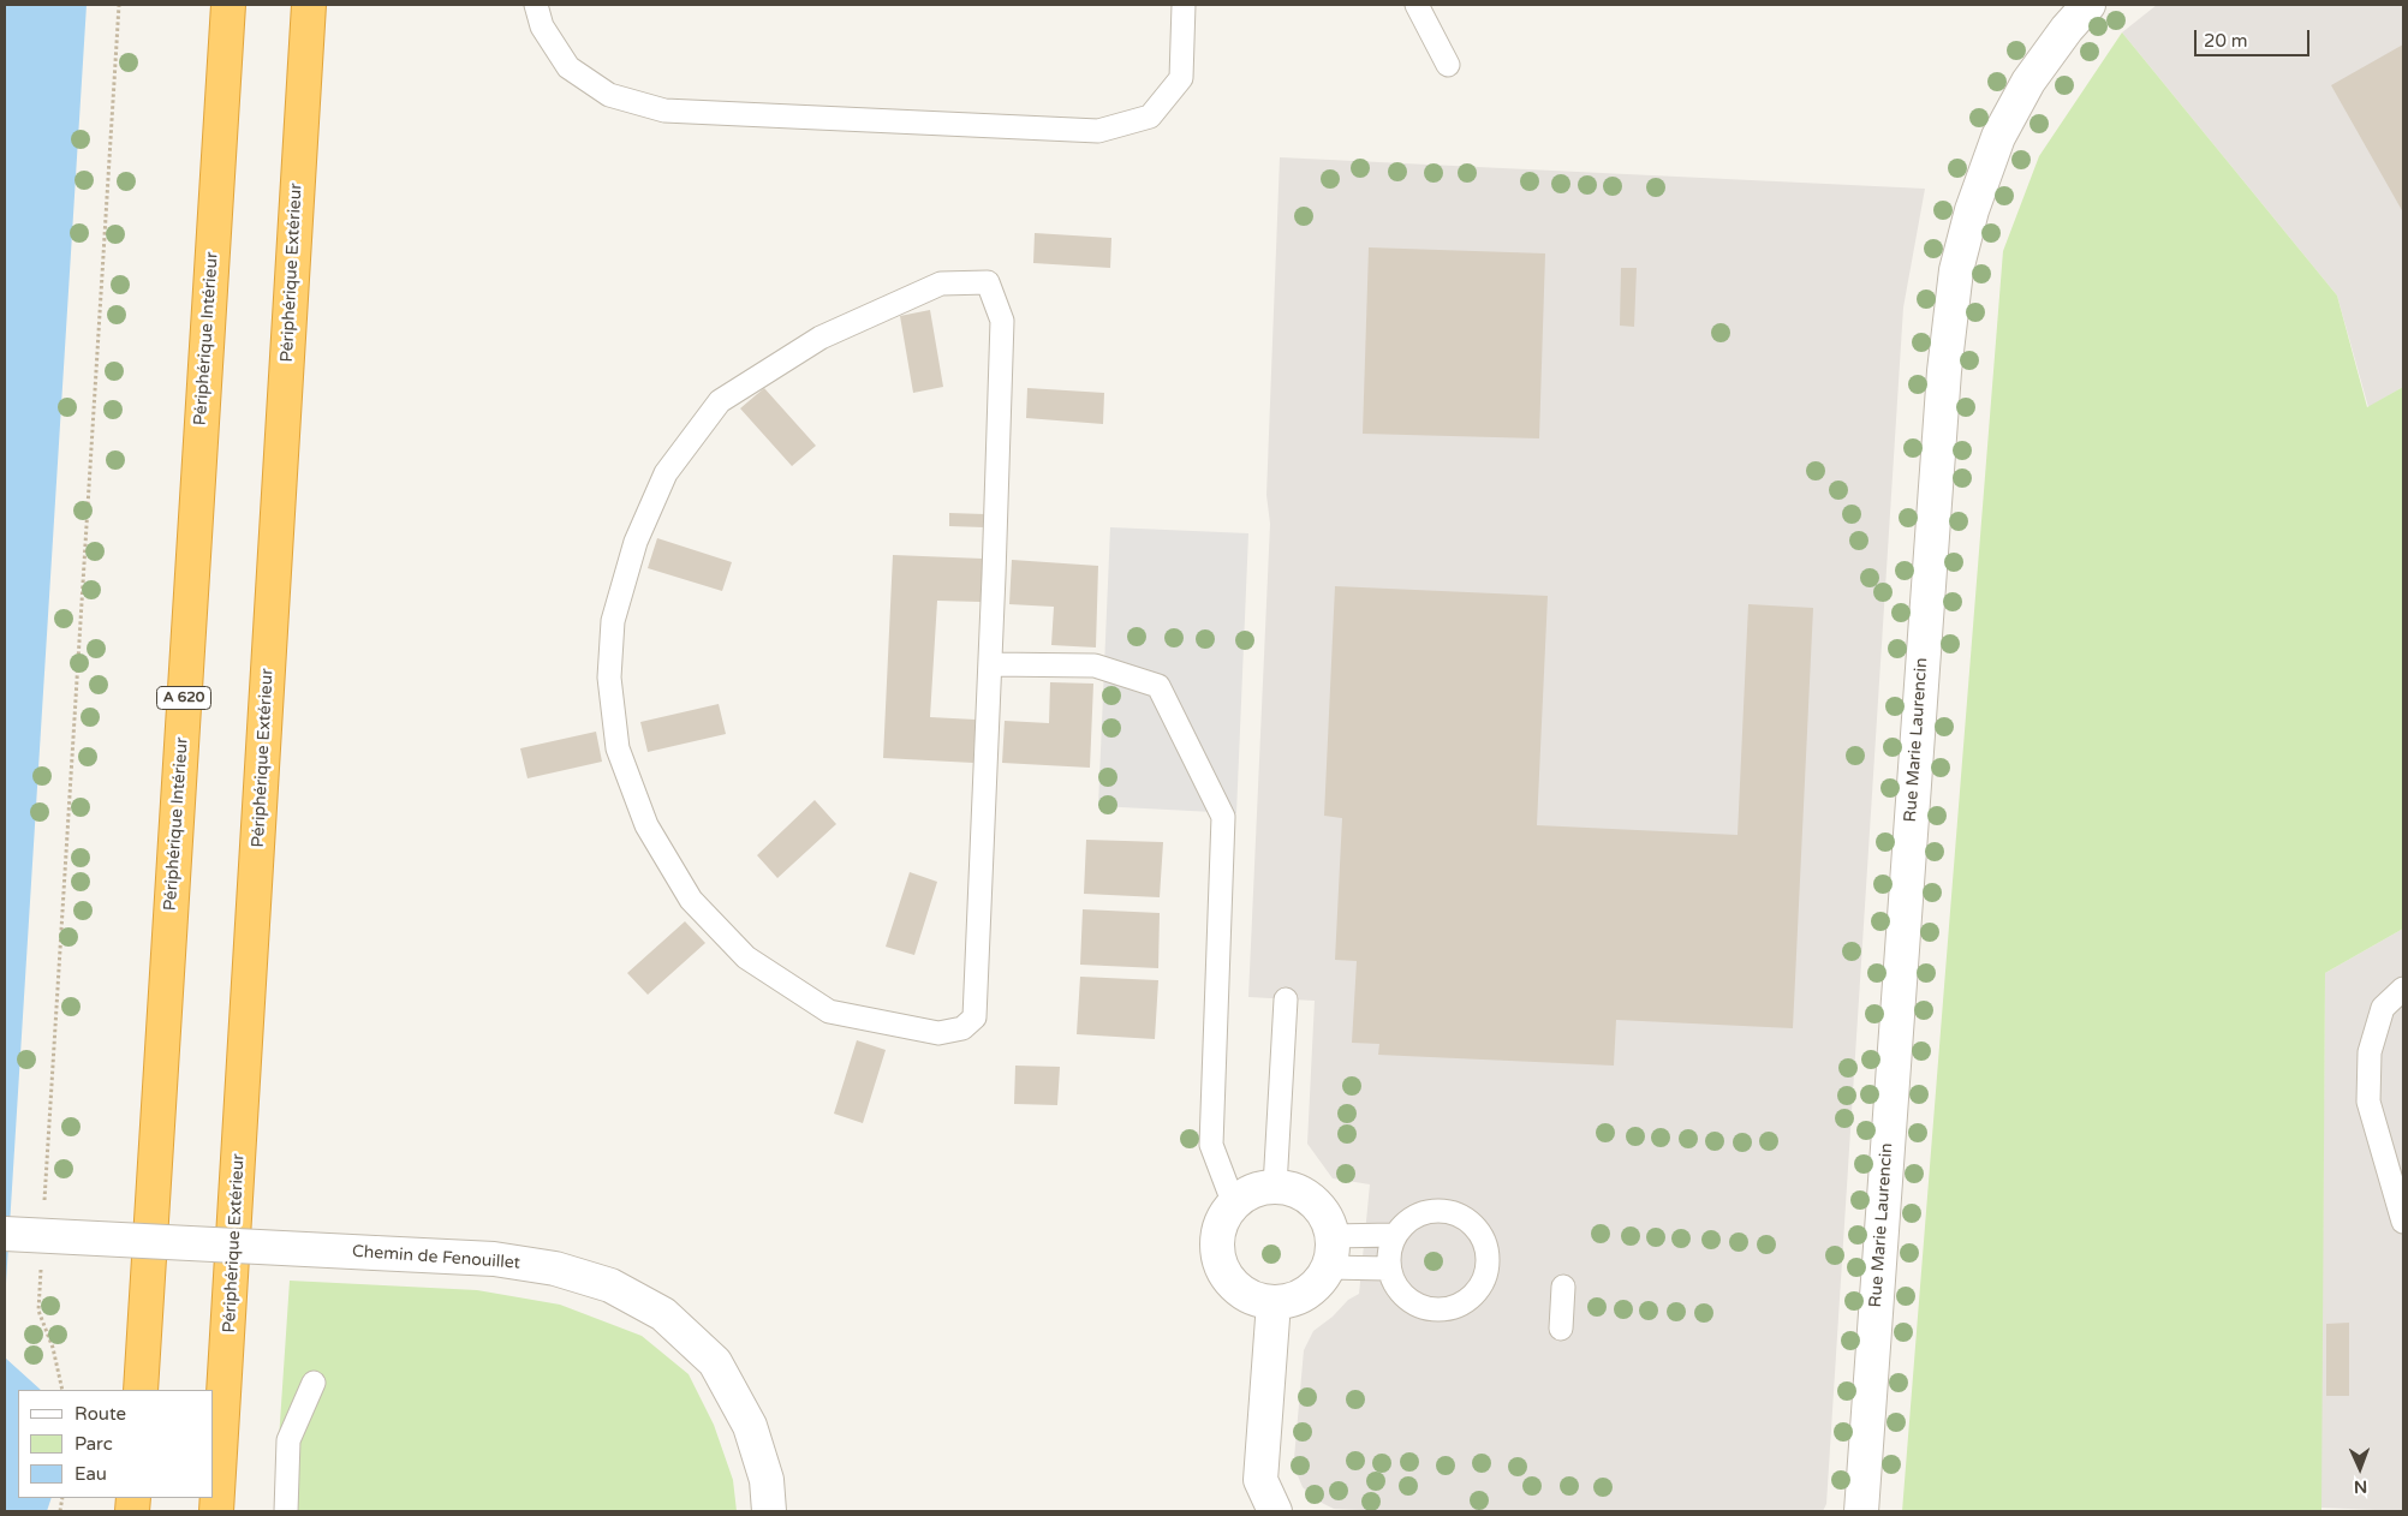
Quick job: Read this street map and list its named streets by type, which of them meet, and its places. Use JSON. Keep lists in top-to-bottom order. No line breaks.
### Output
{"streets":{"highway":["Périphérique Extérieur","Périphérique Intérieur","A 620"],"street":["Rue Marie Laurencin","Chemin de Fenouillet"]},"legend":["Route","Parc","Eau"],"scale_bar":"20 m","north":"bottom"}
